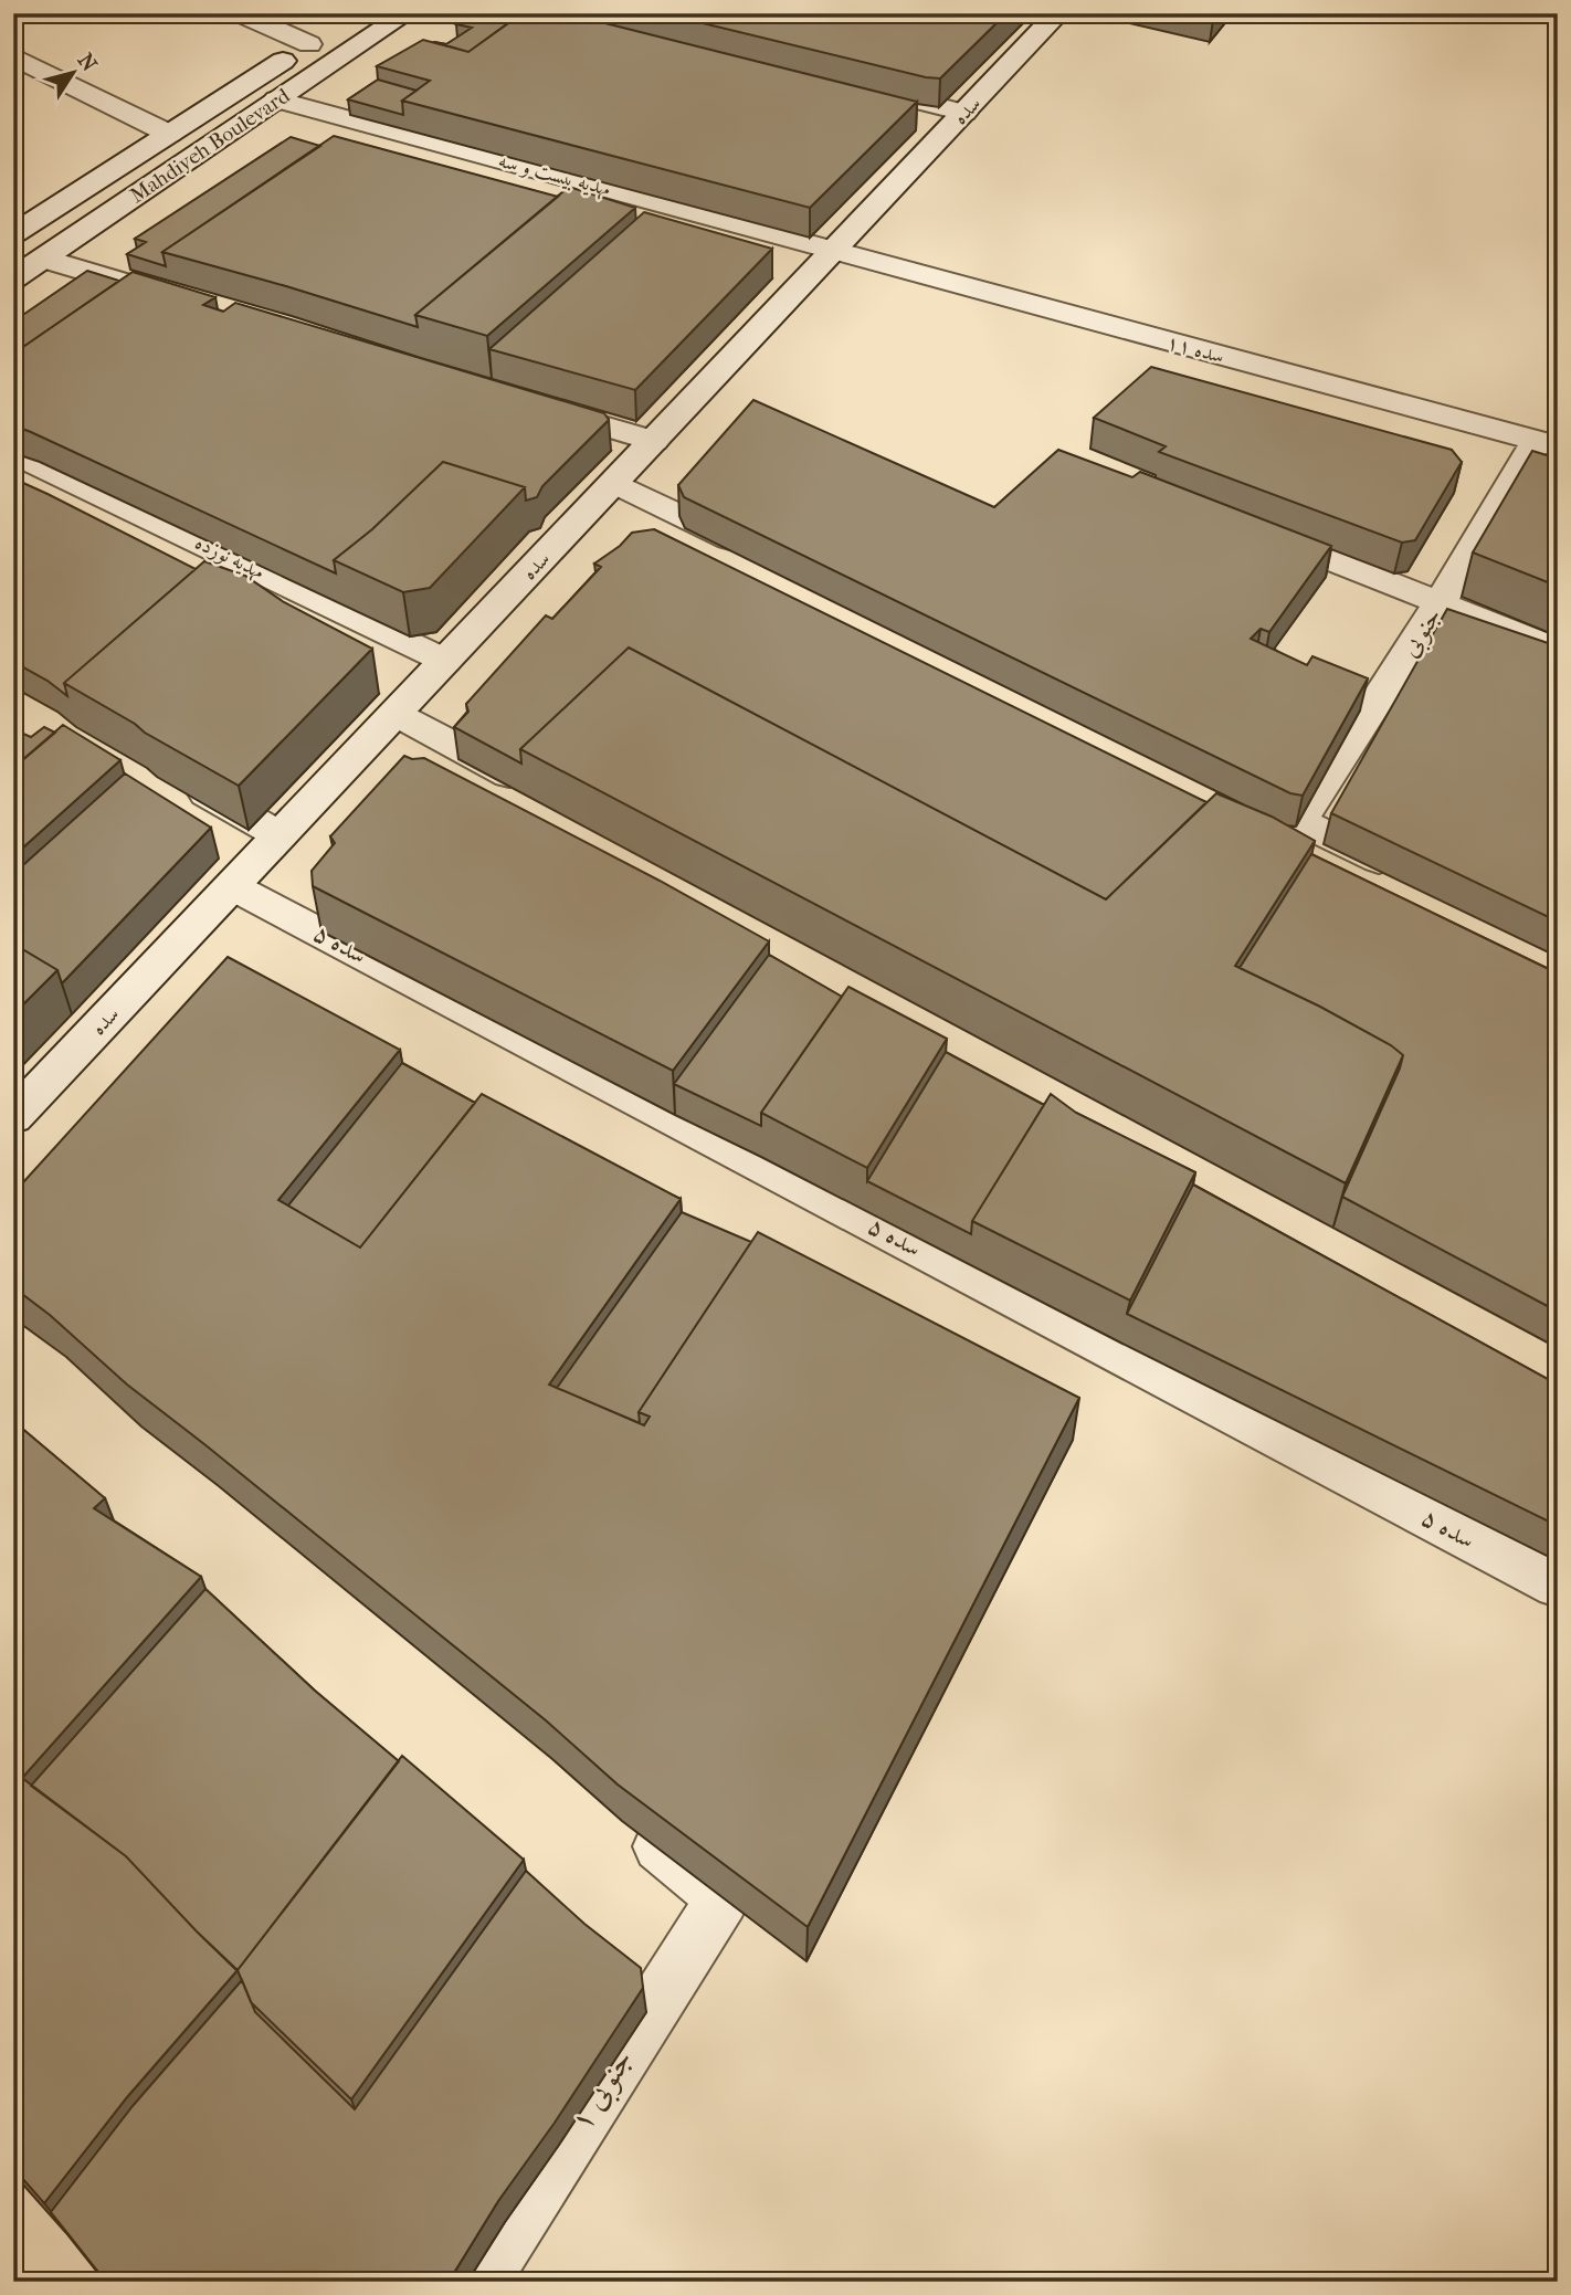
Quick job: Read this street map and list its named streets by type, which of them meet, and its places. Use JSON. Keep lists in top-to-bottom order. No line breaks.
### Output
{"streets":{"street":["سده","Mahdiyeh Boulevard","مهدیه بیست و سه","سده ۱۱","مهدیه نوزده","جنوبی","سده ۵","۱ جنوبی"]},"crossings":[["سده","مهدیه بیست و سه"],["سده","سده ۱۱"],["سده","مهدیه نوزده"],["سده","سده ۵"],["Mahdiyeh Boulevard","مهدیه بیست و سه"],["مهدیه بیست و سه","سده ۱۱"],["سده ۱۱","جنوبی"]],"north":"top right"}
